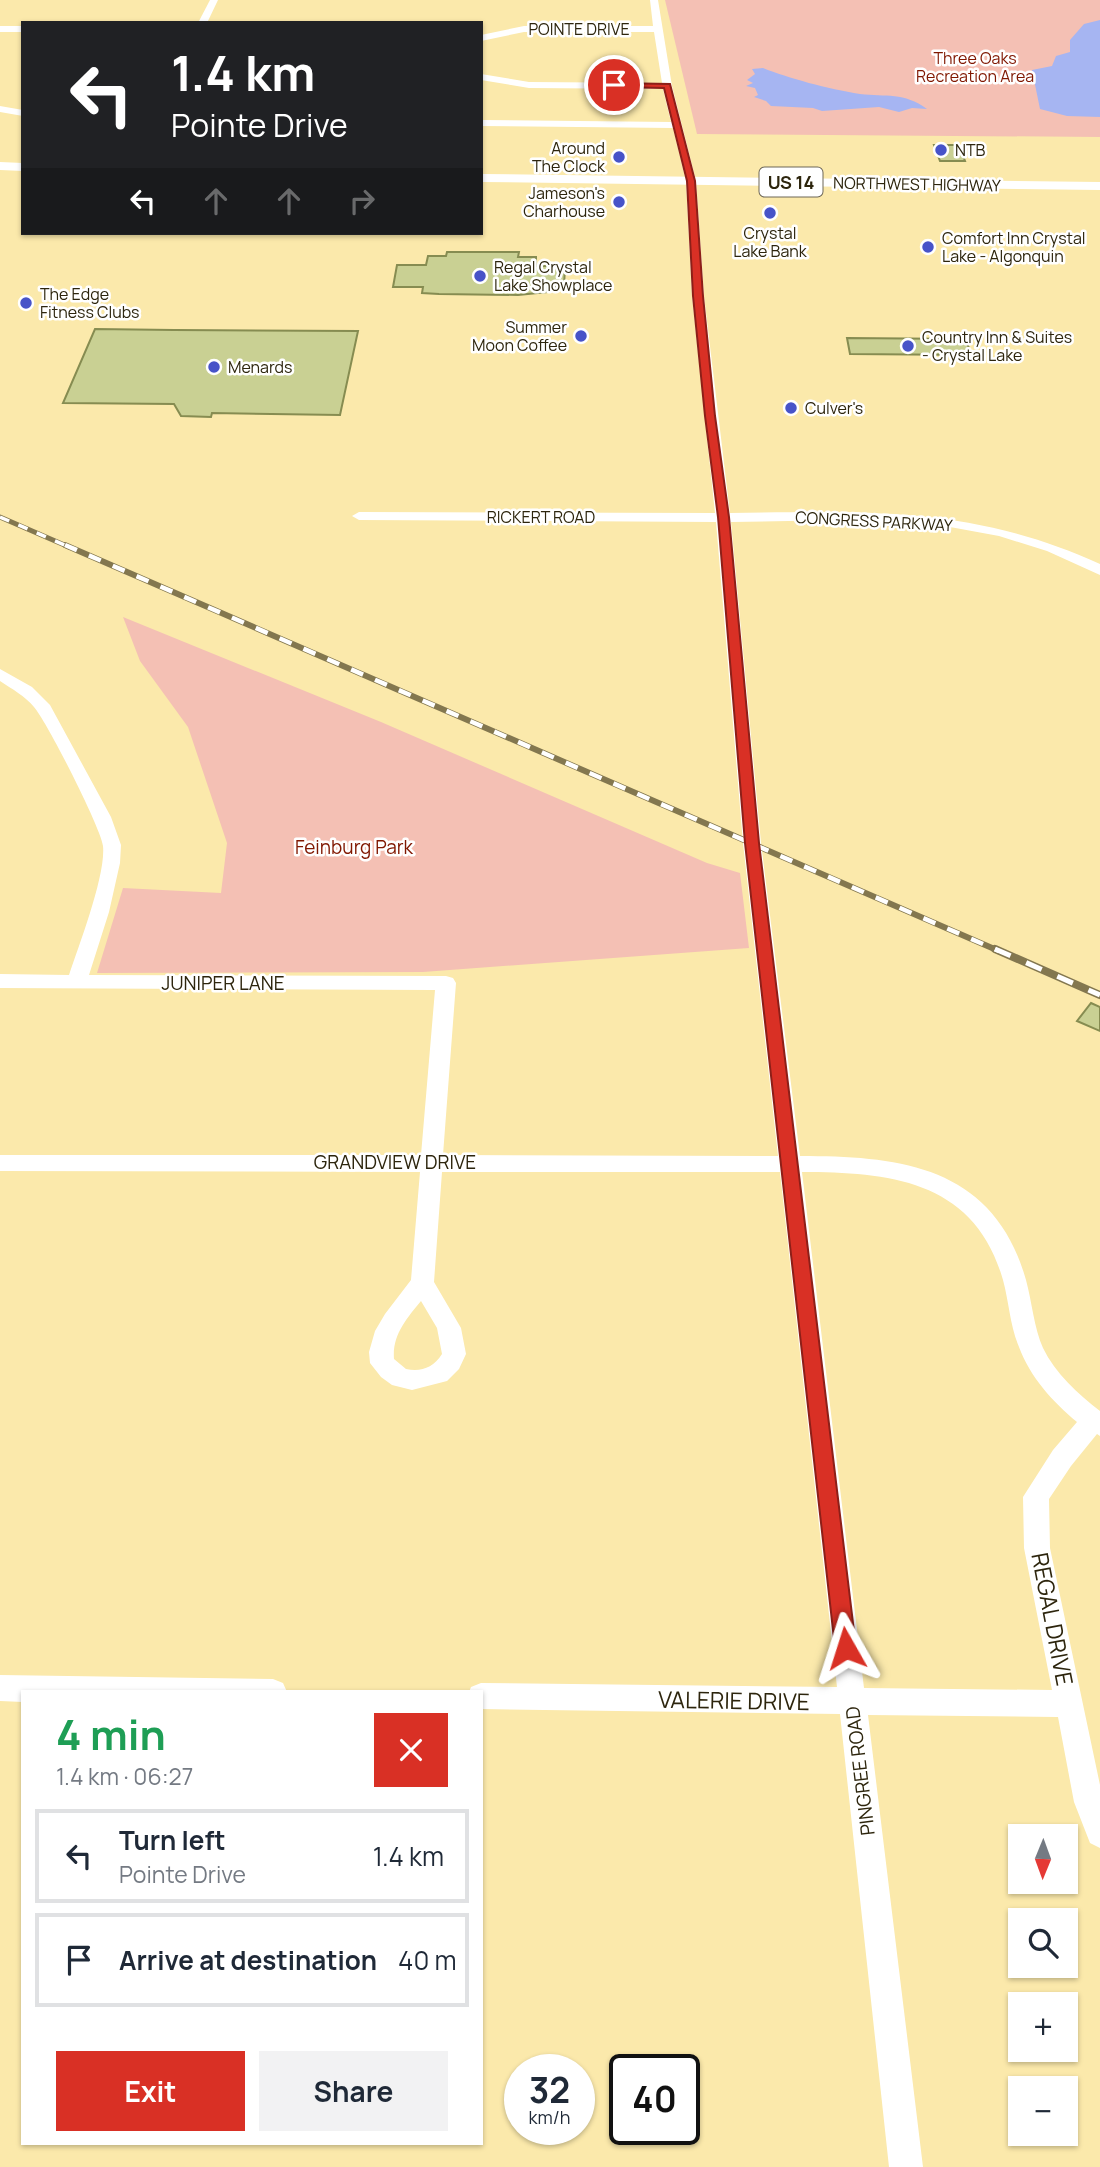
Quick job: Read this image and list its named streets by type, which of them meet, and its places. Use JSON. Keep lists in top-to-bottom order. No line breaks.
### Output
{"streets":{"main road":["US 14","NORTHWEST HIGHWAY"],"street":["POINTE DRIVE","RICKERT ROAD","CONGRESS PARKWAY","JUNIPER LANE","GRANDVIEW DRIVE","REGAL DRIVE","VALERIE DRIVE","PINGREE ROAD"]},"crossings":[["POINTE DRIVE","PINGREE ROAD"],["NORTHWEST HIGHWAY","PINGREE ROAD"],["RICKERT ROAD","CONGRESS PARKWAY"],["RICKERT ROAD","PINGREE ROAD"],["CONGRESS PARKWAY","PINGREE ROAD"],["JUNIPER LANE","GRANDVIEW DRIVE"],["GRANDVIEW DRIVE","REGAL DRIVE"],["GRANDVIEW DRIVE","PINGREE ROAD"],["REGAL DRIVE","VALERIE DRIVE"],["VALERIE DRIVE","PINGREE ROAD"]],"parks":["Three Oaks Recreation Area","Feinburg Park"],"places":["NTB","Around The Clock","Jameson's Charhouse","Crystal Lake Bank","Comfort Inn Crystal Lake - Algonquin","Regal Crystal Lake Showplace","The Edge Fitness Clubs","Summer Moon Coffee","Country Inn & Suites - Crystal Lake","Menards","Culver's"],"north":"bottom","page":{"turn":["1.4 km","Pointe Drive"],"heading":["4 min","1.4 km · 06:27"],"list":[{"name":"Turn left","note":"Pointe Drive","value":"1.4 km"},{"name":"Arrive at destination","value":"40 m"}],"map_buttons":["+","−"],"buttons":["Exit","Share"],"speed":"32 km/h","limit":"40"}}
